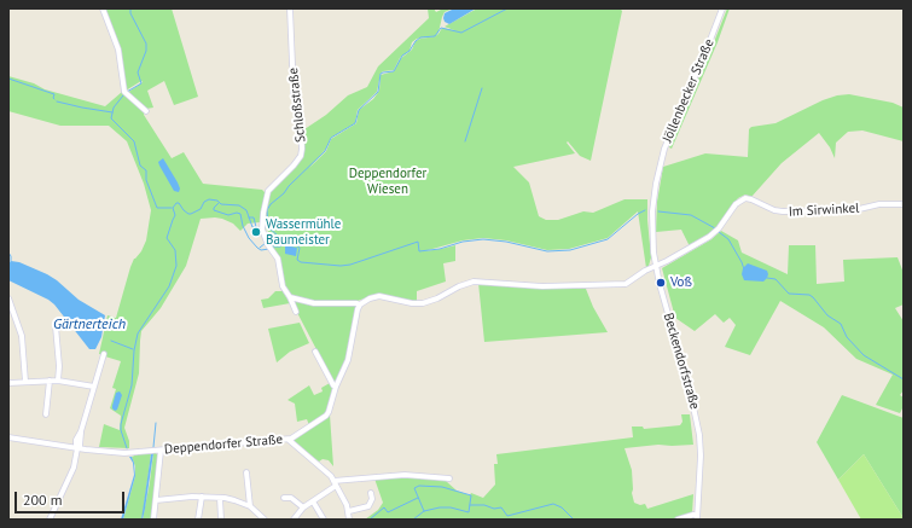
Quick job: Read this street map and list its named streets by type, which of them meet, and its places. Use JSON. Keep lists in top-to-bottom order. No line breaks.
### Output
{"streets":{"street":["Jöllenbecker Straße","Schloßstraße","Im Sirwinkel","Beckendorfstraße","Deppendorfer Straße"]},"crossings":[["Jöllenbecker Straße","Beckendorfstraße"],["Im Sirwinkel","Beckendorfstraße"]],"water":["Gärtnerteich"],"parks":["Deppendorfer Wiesen"],"places":["Wassermühle Baumeister","Voß"],"scale_bar":"200 m"}
